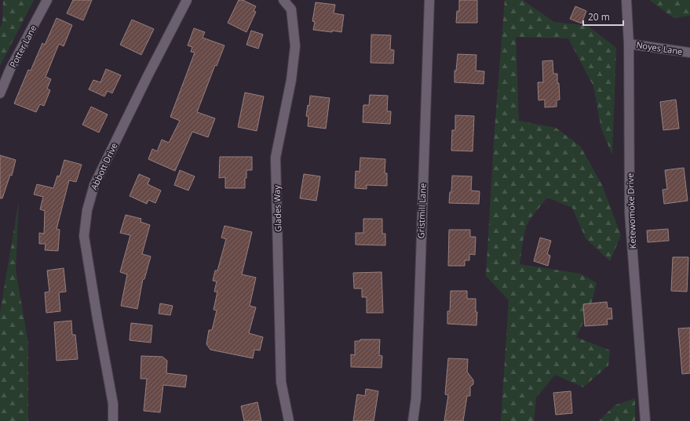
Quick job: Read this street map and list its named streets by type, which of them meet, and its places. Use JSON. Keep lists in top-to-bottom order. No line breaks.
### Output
{"streets":{"street":["Potter Lane","Noyes Lane","Abbott Drive","Glades Way","Gristmill Lane","Ketewomoke Drive"]},"crossings":[["Noyes Lane","Ketewomoke Drive"]],"scale_bar":"20 m"}
